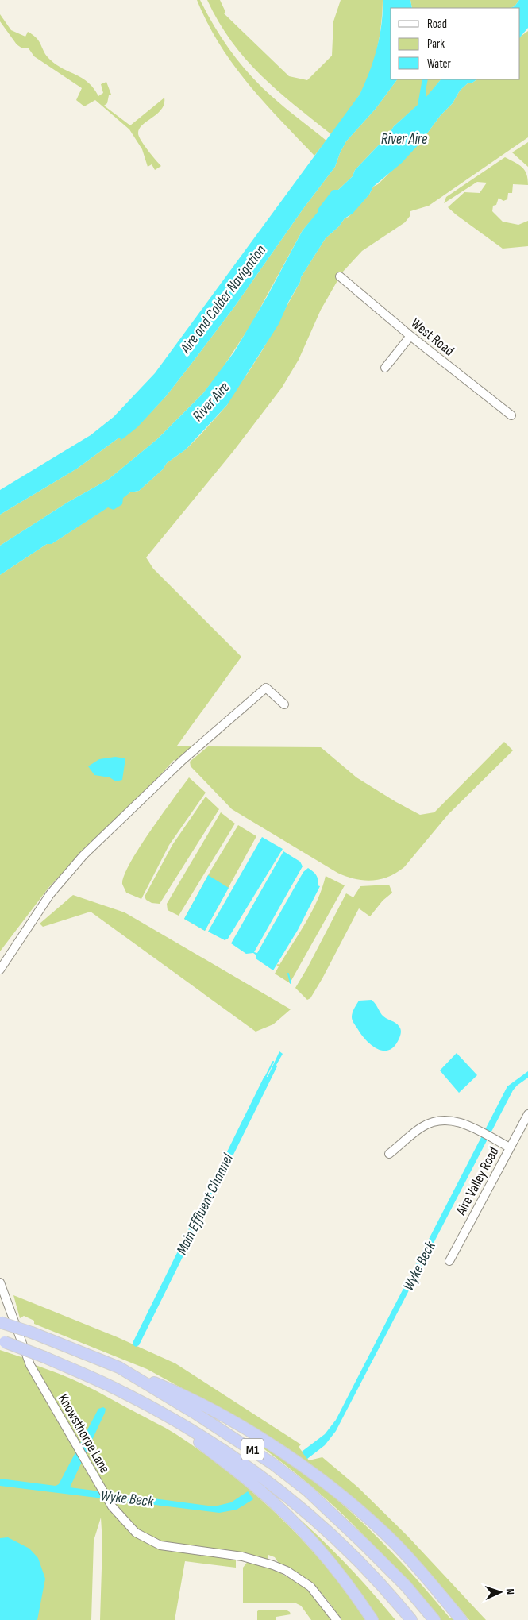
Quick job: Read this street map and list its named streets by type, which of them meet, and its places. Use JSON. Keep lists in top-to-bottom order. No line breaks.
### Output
{"streets":{"highway":["M1"],"street":["West Road","Aire Valley Road","Knowsthorpe Lane"]},"water":["River Aire","Aire and Calder Navigation","Main Effluent Channel","Wyke Beck"],"legend":["Road","Park","Water"],"north":"right"}
